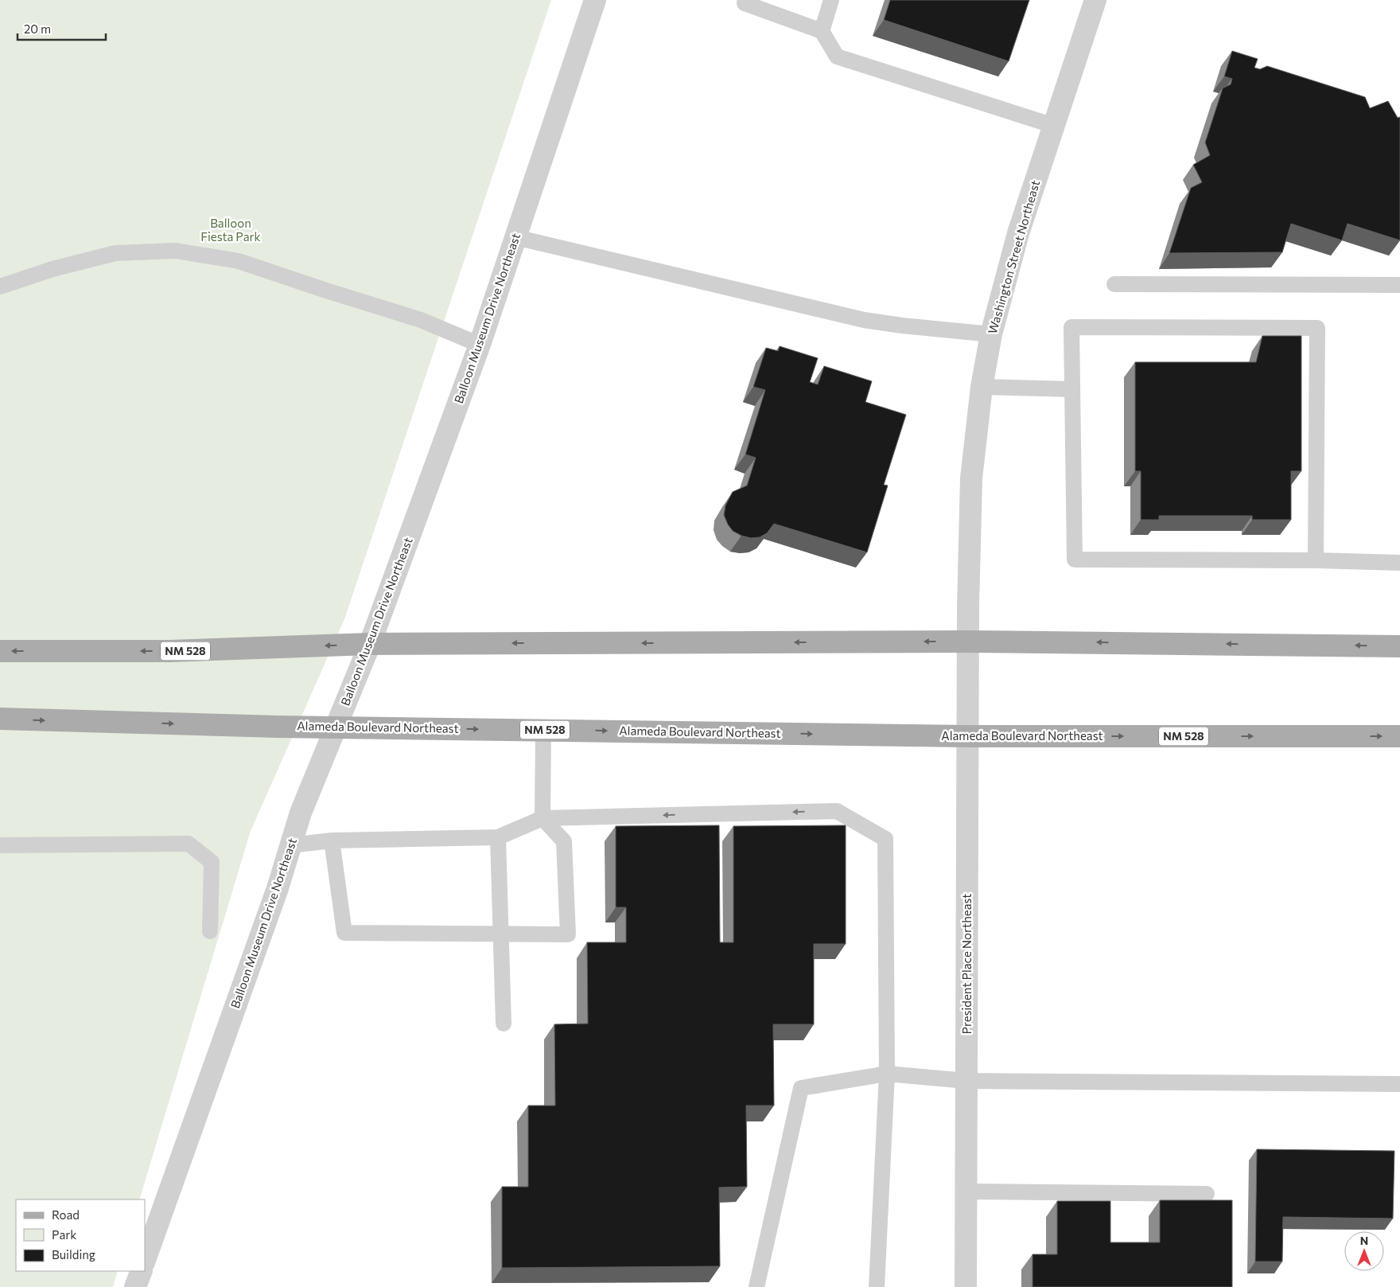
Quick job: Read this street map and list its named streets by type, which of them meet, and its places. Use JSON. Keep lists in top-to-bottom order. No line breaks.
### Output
{"streets":{"main road":["NM 528","Alameda Boulevard Northeast"],"street":["Washington Street Northeast","Balloon Museum Drive Northeast","President Place Northeast"]},"crossings":[["Washington Street Northeast","NM 528"],["Washington Street Northeast","President Place Northeast"],["Balloon Museum Drive Northeast","NM 528"],["Balloon Museum Drive Northeast","Alameda Boulevard Northeast"],["NM 528","President Place Northeast"],["Alameda Boulevard Northeast","President Place Northeast"]],"parks":["Balloon Fiesta Park"],"legend":["Road","Park","Building"],"scale_bar":"20 m","north":"top"}
